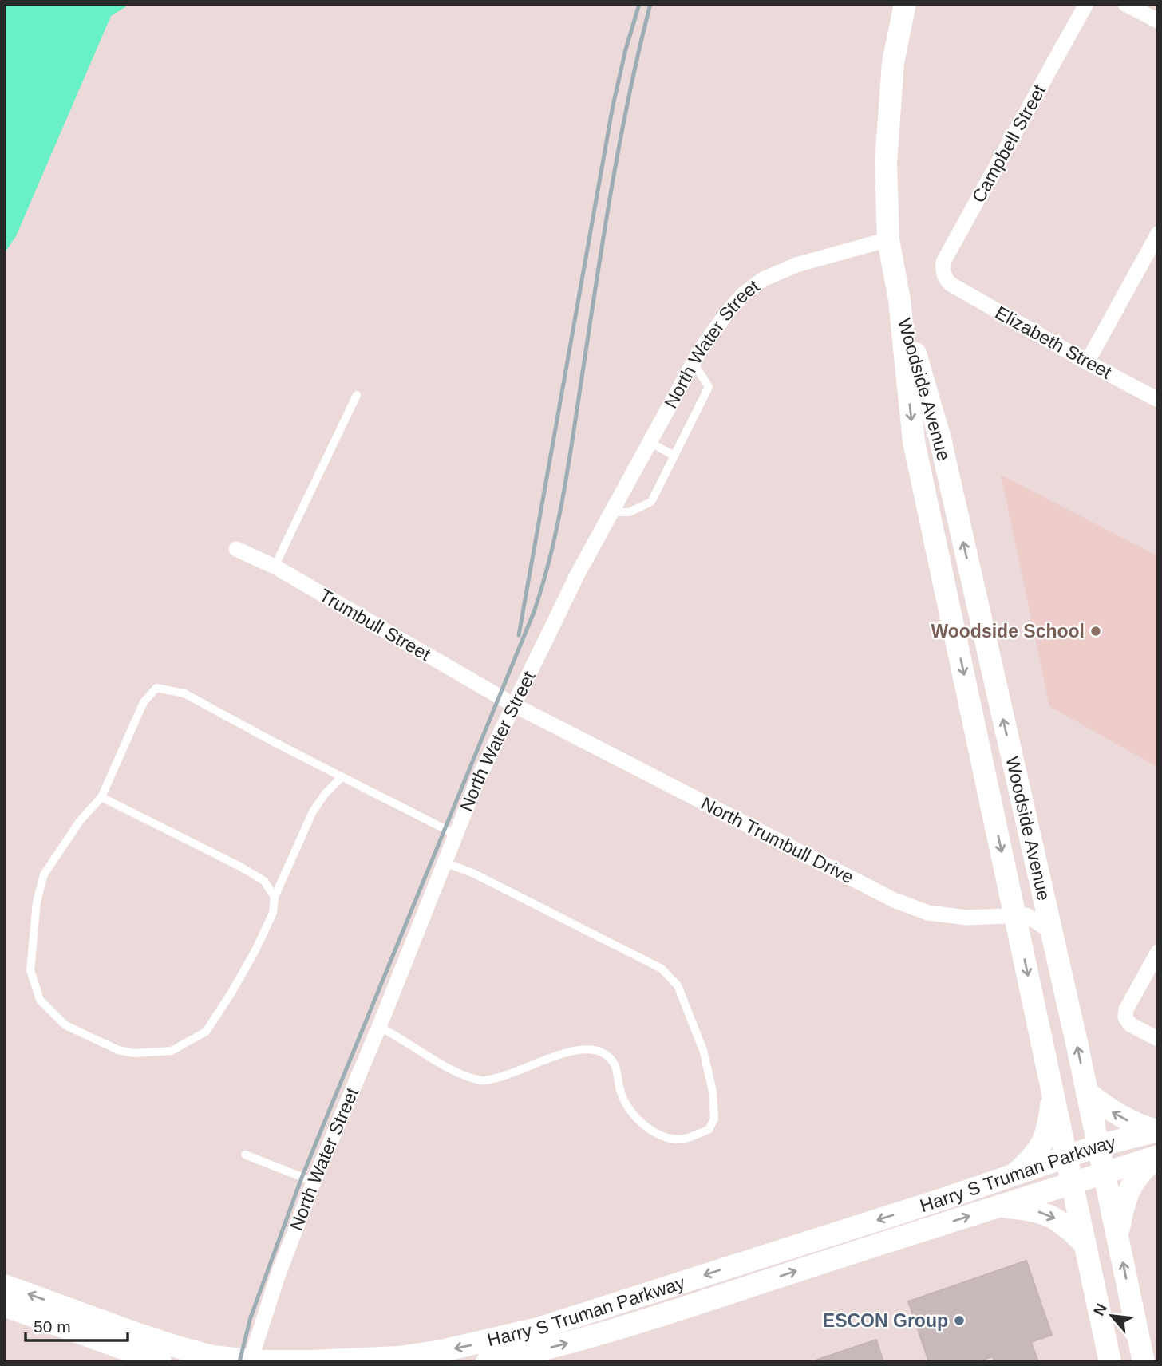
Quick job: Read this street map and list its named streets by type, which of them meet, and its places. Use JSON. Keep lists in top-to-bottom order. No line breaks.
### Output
{"streets":{"main road":["Woodside Avenue","Harry S Truman Parkway"],"street":["Campbell Street","Elizabeth Street","North Water Street","Trumbull Street","North Trumbull Drive"]},"crossings":[["Campbell Street","Elizabeth Street"],["North Water Street","Woodside Avenue"],["North Water Street","Trumbull Street"],["North Water Street","North Trumbull Drive"],["Woodside Avenue","North Trumbull Drive"],["Woodside Avenue","Harry S Truman Parkway"],["Trumbull Street","North Trumbull Drive"]],"places":["Woodside School","ESCON Group"],"scale_bar":"50 m","north":"top left"}
